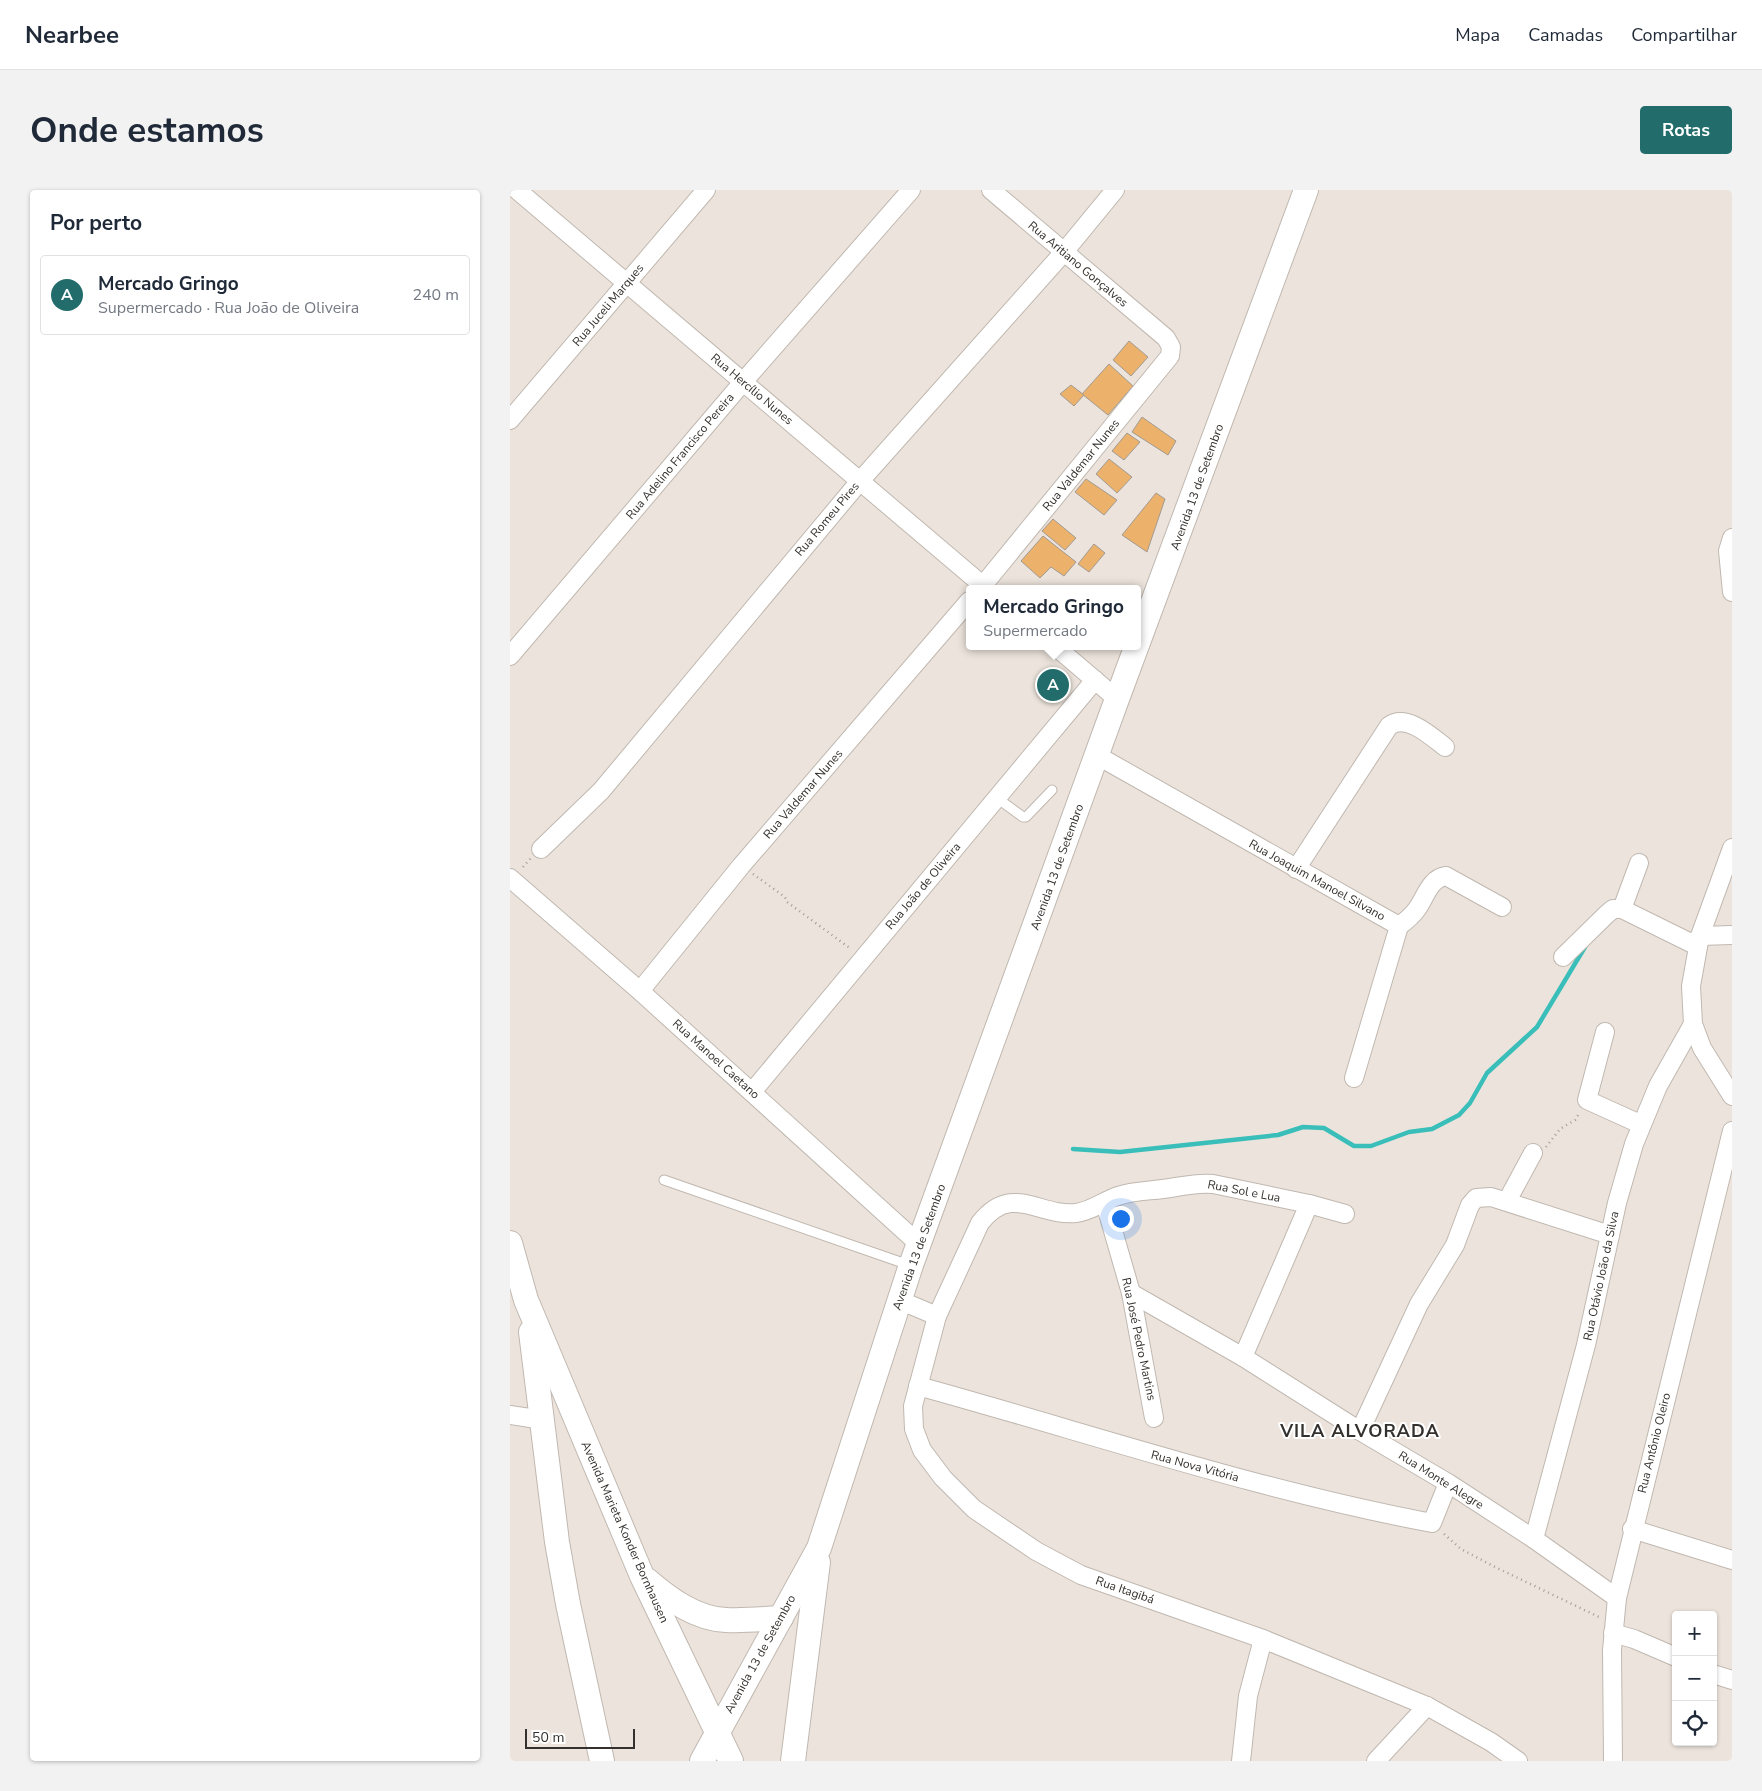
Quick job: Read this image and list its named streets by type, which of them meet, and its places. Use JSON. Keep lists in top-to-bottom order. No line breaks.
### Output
{"streets":{"main road":["Avenida 13 de Setembro","Avenida Marieta Konder Bornhausen"],"street":["Rua Aritiano Gonçalves","Rua Juceli Marques","Rua Hercílio Nunes","Rua Adelino Francisco Pereira","Rua Valdemar Nunes","Rua Romeu Pires","Rua Joaquim Manoel Silvano","Rua João de Oliveira","Rua Manoel Caetano","Rua Sol e Lua","Rua Otávio João da Silva","Rua José Pedro Martins","Rua Antônio Oleiro","Rua Nova Vitória","Rua Monte Alegre","Rua Itagibá"]},"crossings":[["Rua Aritiano Gonçalves","Rua Valdemar Nunes"],["Rua Aritiano Gonçalves","Rua Romeu Pires"],["Rua Juceli Marques","Rua Hercílio Nunes"],["Rua Hercílio Nunes","Rua Adelino Francisco Pereira"],["Rua Hercílio Nunes","Rua Romeu Pires"],["Rua Valdemar Nunes","Rua Manoel Caetano"],["Avenida 13 de Setembro","Rua Joaquim Manoel Silvano"],["Avenida 13 de Setembro","Rua Manoel Caetano"],["Avenida 13 de Setembro","Avenida Marieta Konder Bornhausen"],["Rua João de Oliveira","Rua Manoel Caetano"],["Rua Sol e Lua","Rua José Pedro Martins"],["Rua Sol e Lua","Rua Itagibá"],["Rua Otávio João da Silva","Rua Monte Alegre"],["Rua José Pedro Martins","Rua Monte Alegre"],["Rua Antônio Oleiro","Rua Monte Alegre"],["Rua Nova Vitória","Rua Itagibá"]],"districts":["VILA ALVORADA"],"scale_bar":"50 m","page":{"header":"Nearbee","nav":["Mapa","Camadas","Compartilhar"],"buttons":"Rotas","title":"Onde estamos","heading":"Por perto","list":[{"mark":"A","name":"Mercado Gringo","note":"Supermercado · Rua João de Oliveira","value":"240 m"}],"popup":["Mercado Gringo","Supermercado"],"pins":"A","map_buttons":["+","−"],"scale":"50 m"}}
